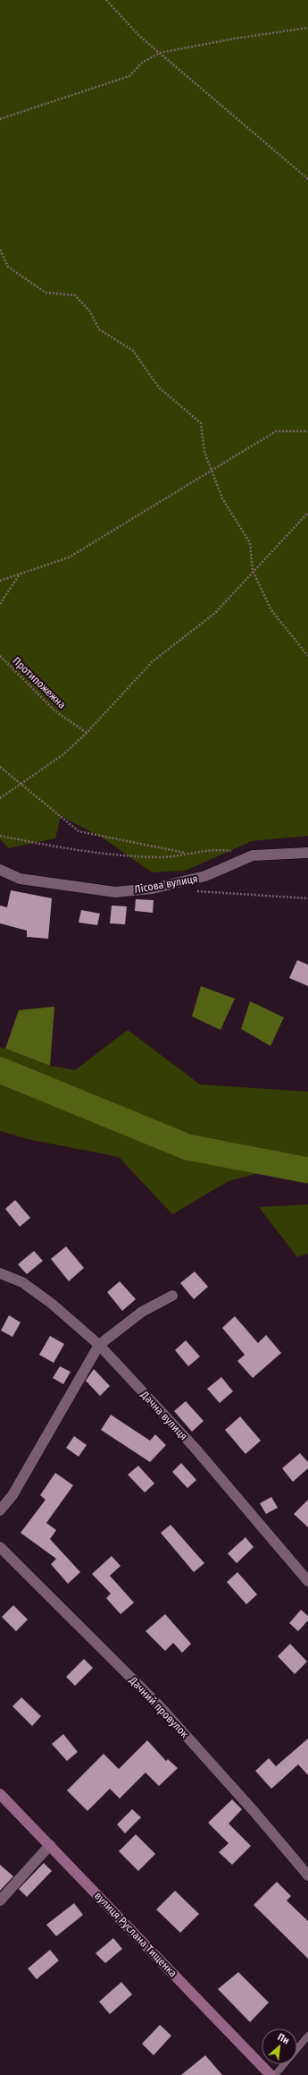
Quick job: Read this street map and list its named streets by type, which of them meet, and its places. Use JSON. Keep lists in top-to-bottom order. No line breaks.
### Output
{"streets":{"street":["Лісова вулиця","Дачна вулиця","Дачний провулок","вулиця Руслана Тищенка"],"path":["Протипожежна"]},"north":"top right"}
